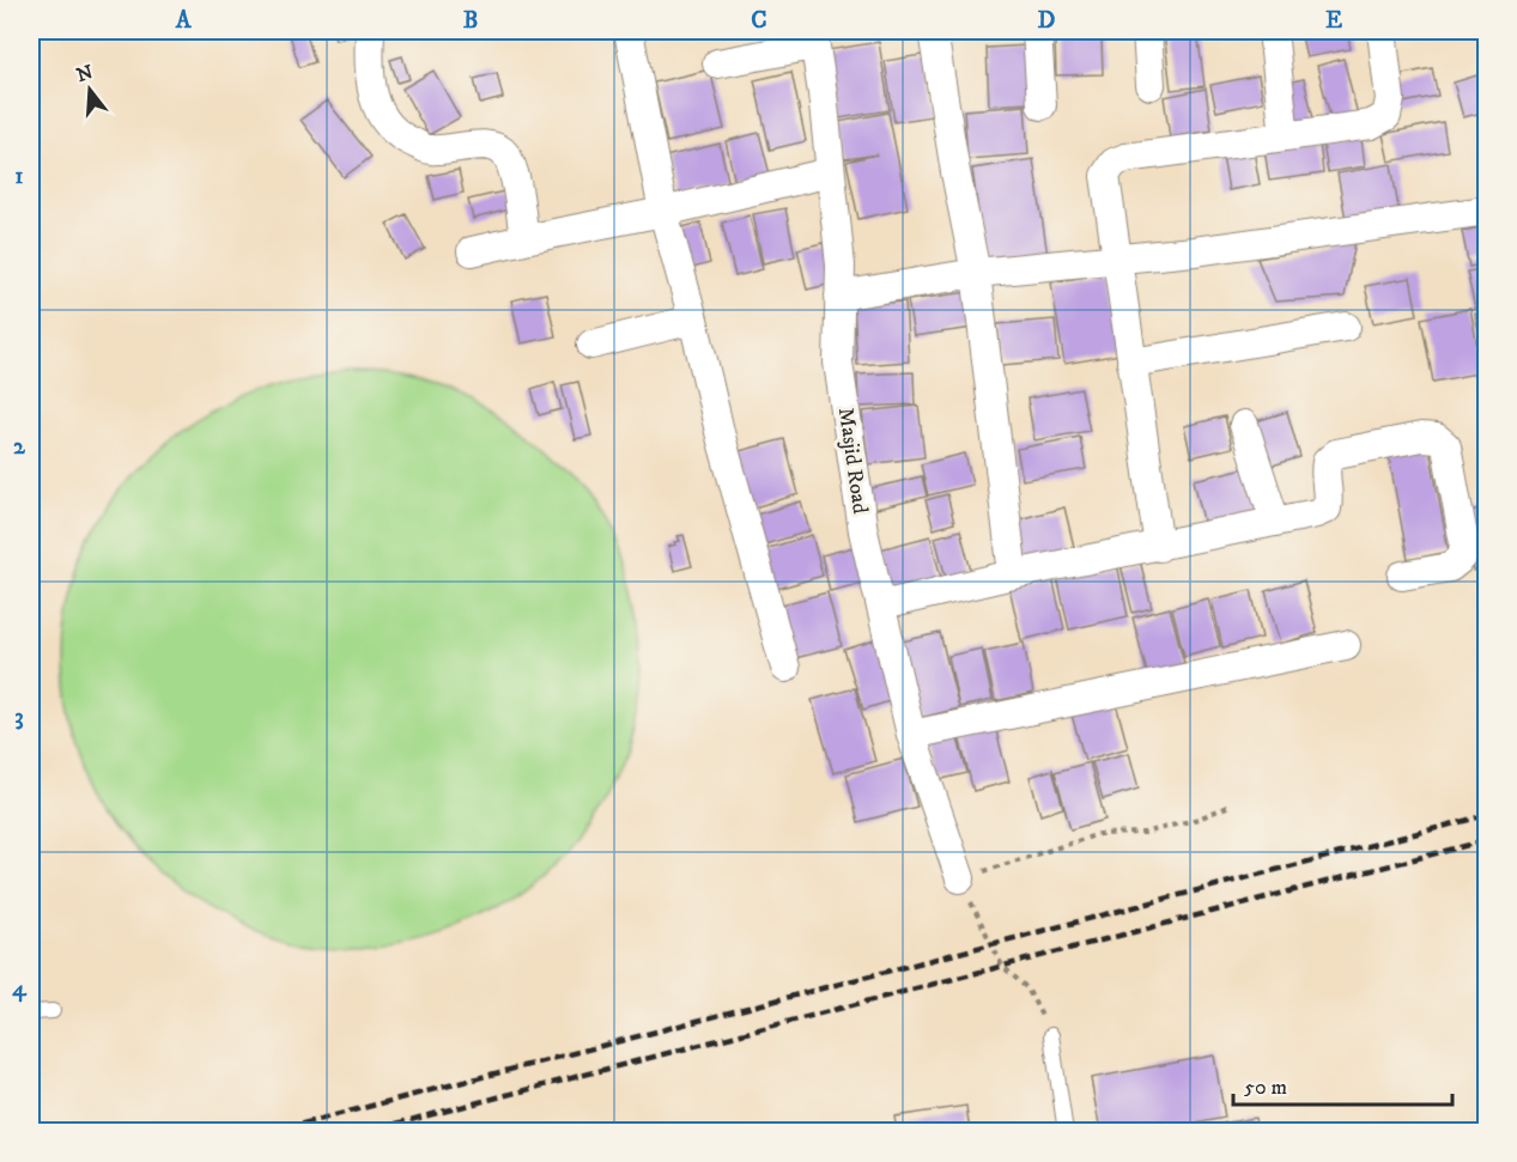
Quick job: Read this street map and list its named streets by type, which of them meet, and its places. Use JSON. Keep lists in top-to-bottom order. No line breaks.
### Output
{"streets":{"street":["Masjid Road"]},"scale_bar":"50 m","north":"top","grid":{"columns":["A","B","C","D","E"],"rows":["1","2","3","4"]}}
